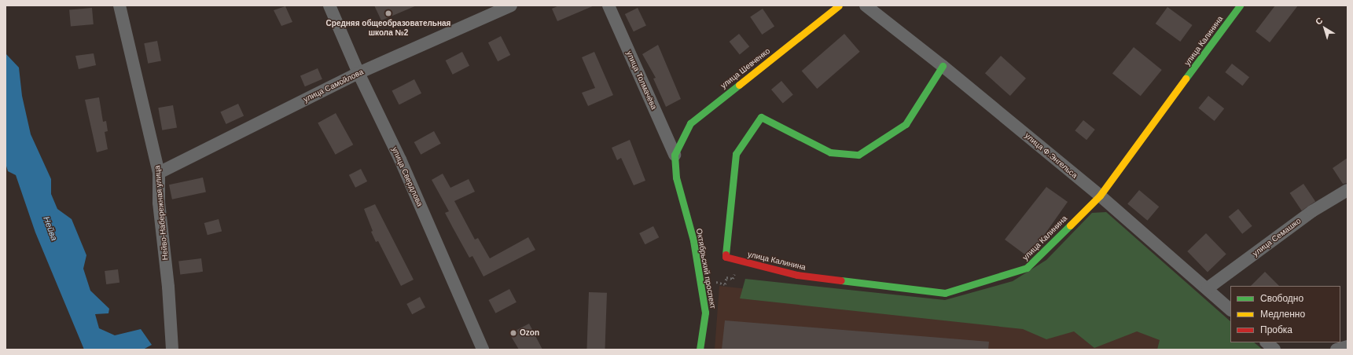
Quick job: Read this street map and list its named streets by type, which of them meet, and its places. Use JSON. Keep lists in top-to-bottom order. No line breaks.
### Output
{"streets":{"street":["улица Калинина","улица Шевченко","улица Толмачёва","улица Самойлова","улица Ф.Энгельса","улица Свердлова","Нейво-Набережная улица","улица Семашко","Октябрьский проспект"]},"crossings":[["улица Калинина","улица Ф.Энгельса"],["улица Шевченко","улица Толмачёва"],["улица Шевченко","Октябрьский проспект"],["улица Толмачёва","Октябрьский проспект"],["улица Самойлова","улица Свердлова"],["улица Самойлова","Нейво-Набережная улица"],["улица Ф.Энгельса","улица Семашко"]],"water":["Нейва"],"places":["Средняя общеобразовательная школа №2","Ozon"],"legend":["Свободно","Медленно","Пробка"],"north":"top left"}
